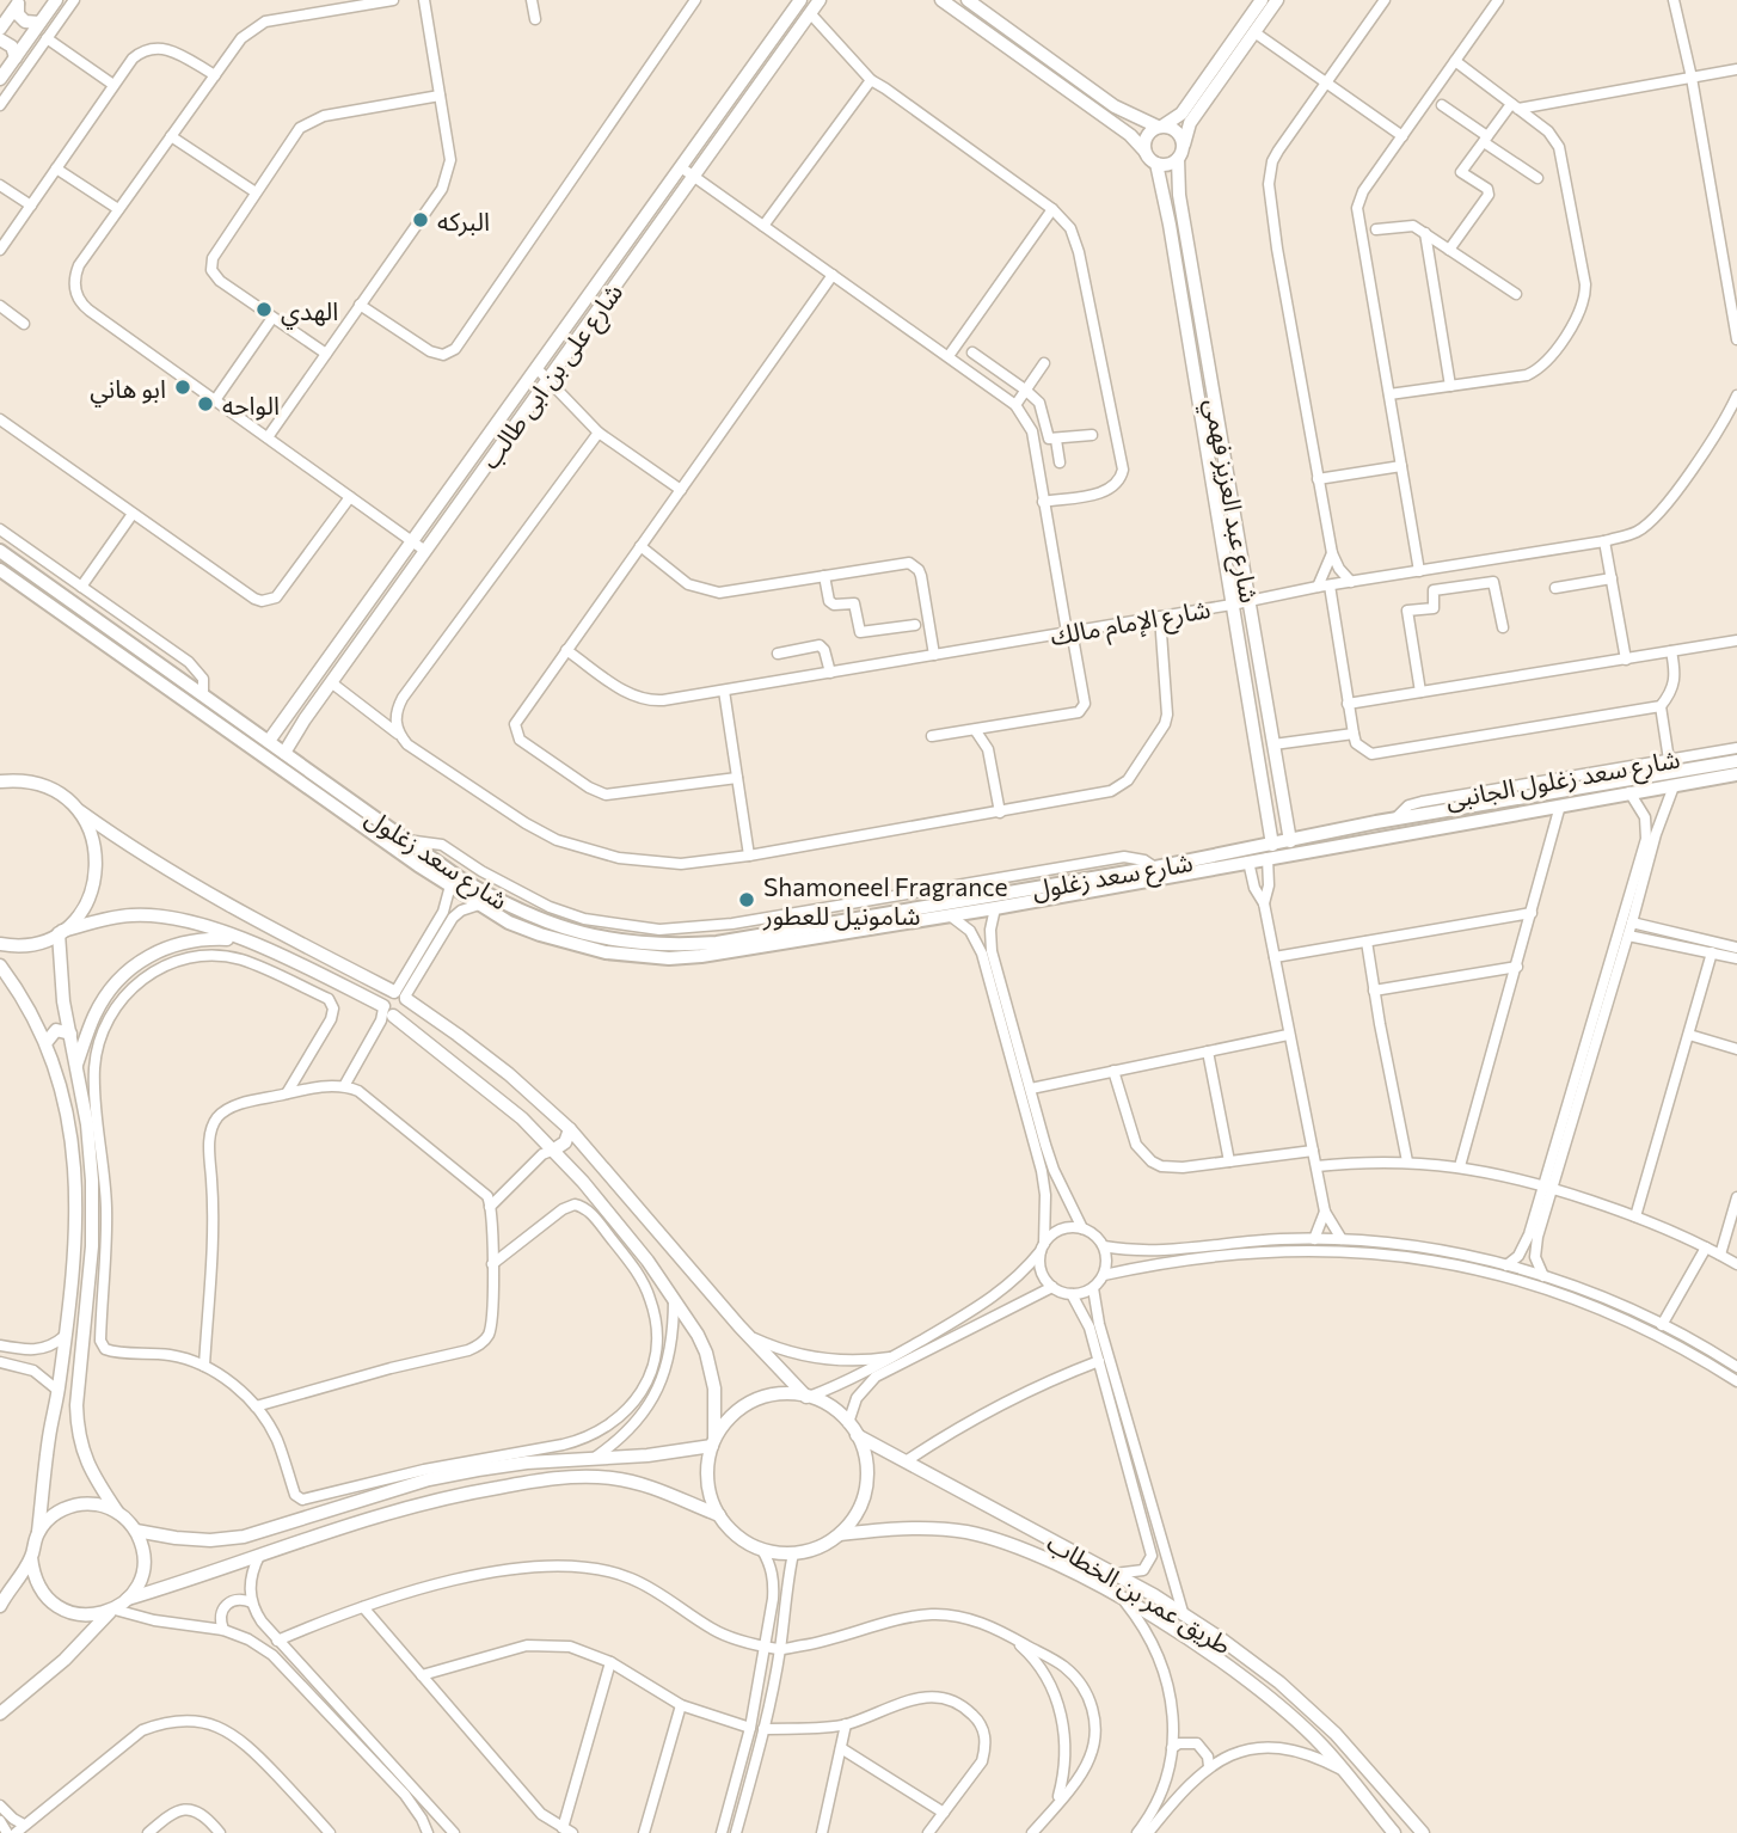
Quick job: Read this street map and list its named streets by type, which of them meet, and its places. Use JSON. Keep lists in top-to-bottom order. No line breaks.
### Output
{"streets":{"main road":["شارع سعد زغلول"],"street":["شارع على بن ابى طالب","شارع عبد العزيز فهمي","شارع الإمام مالك","شارع سعد زغلول الجانبى","طريق عمر بن الخطاب"]},"crossings":[["شارع على بن ابى طالب","شارع سعد زغلول"],["شارع عبد العزيز فهمي","شارع الإمام مالك"],["شارع عبد العزيز فهمي","شارع سعد زغلول"],["شارع سعد زغلول الجانبى","شارع سعد زغلول"]],"places":["البركه","الهدي","ابو هاني","الواحه","Shamoneel Fragrance شامونيل للعطور"]}
